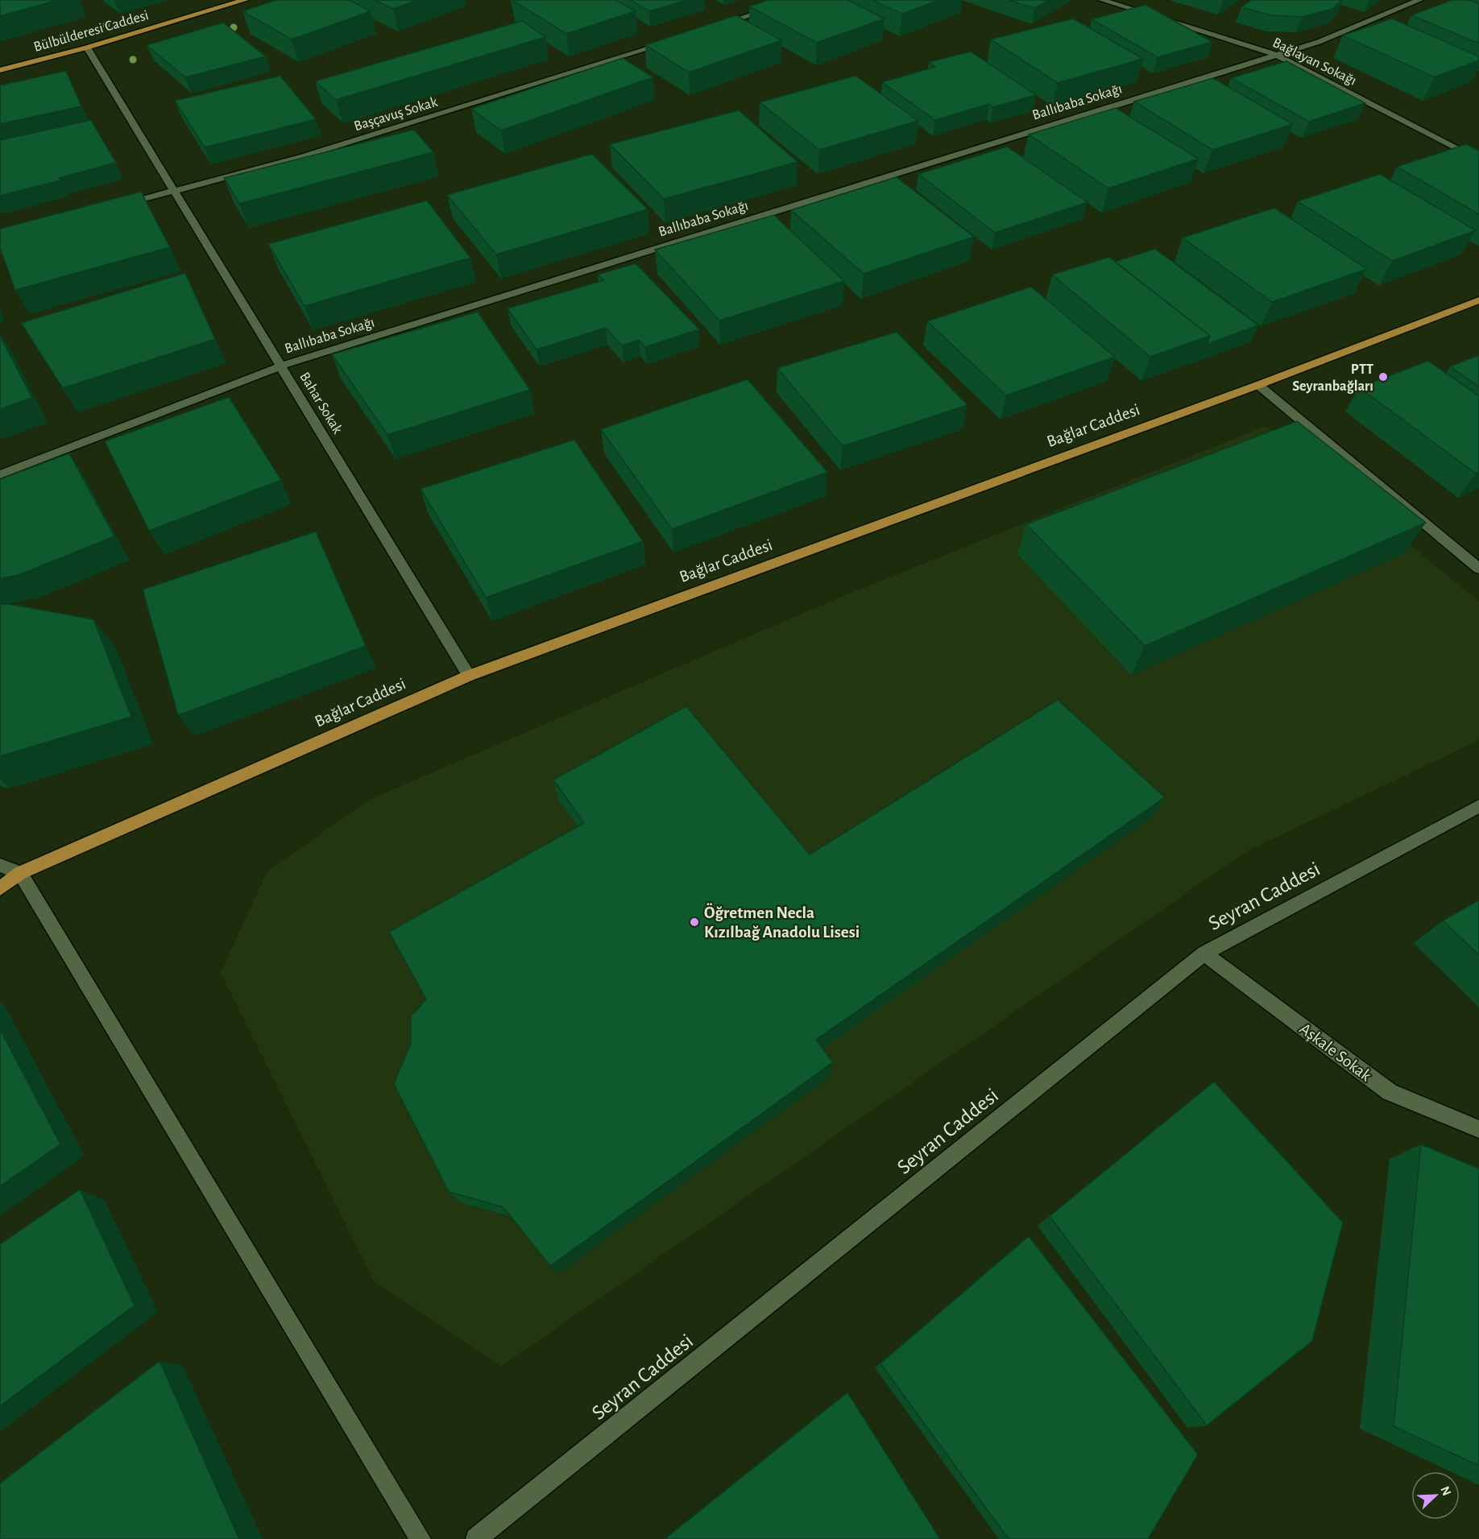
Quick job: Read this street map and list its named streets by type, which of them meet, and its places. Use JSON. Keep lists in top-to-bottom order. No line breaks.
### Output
{"streets":{"main road":["Bülbülderesi Caddesi","Bağlar Caddesi"],"street":["Bağlayan Sokağı","Ballıbaba Sokağı","Başçavuş Sokak","Bahar Sokak","Seyran Caddesi","Aşkale Sokak"]},"crossings":[["Bülbülderesi Caddesi","Bahar Sokak"],["Bağlayan Sokağı","Ballıbaba Sokağı"],["Ballıbaba Sokağı","Bahar Sokak"],["Başçavuş Sokak","Bahar Sokak"],["Bahar Sokak","Bağlar Caddesi"],["Seyran Caddesi","Aşkale Sokak"]],"places":["PTT Seyranbağları","Öğretmen Necla Kızılbağ Anadolu Lisesi"],"north":"top right"}
